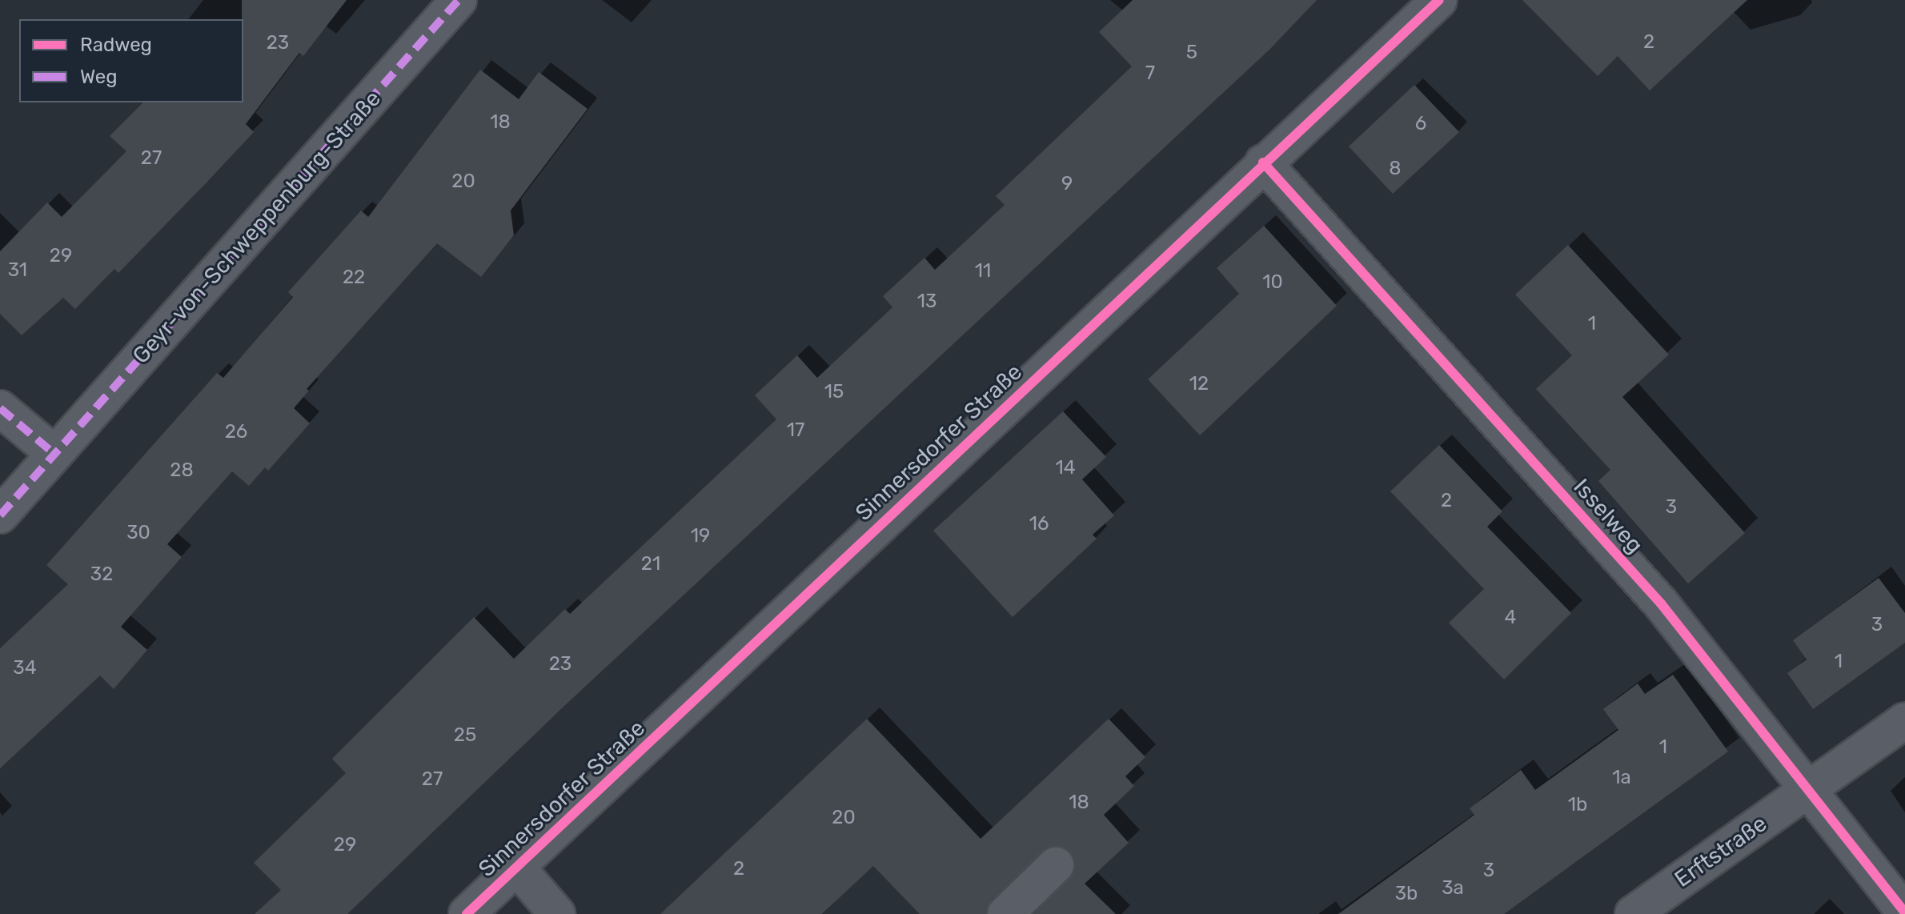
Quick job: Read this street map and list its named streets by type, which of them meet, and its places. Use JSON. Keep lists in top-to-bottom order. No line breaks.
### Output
{"streets":{"street":["Geyr-von-Schweppenburg-Straße","Sinnersdorfer Straße","Isselweg","Erftstraße"]},"crossings":[["Sinnersdorfer Straße","Isselweg"],["Isselweg","Erftstraße"]],"house_numbers":["2","23","5","7","18","6","27","8","20","9","29","31","11","22","10","13","1","12","15","17","26","14","28","2","3","16","30","19","21","32","4","3","1","23","34","25","1","1a","27","18","1b","20","29","2","3","3a","3b"],"legend":["Radweg","Weg"]}
